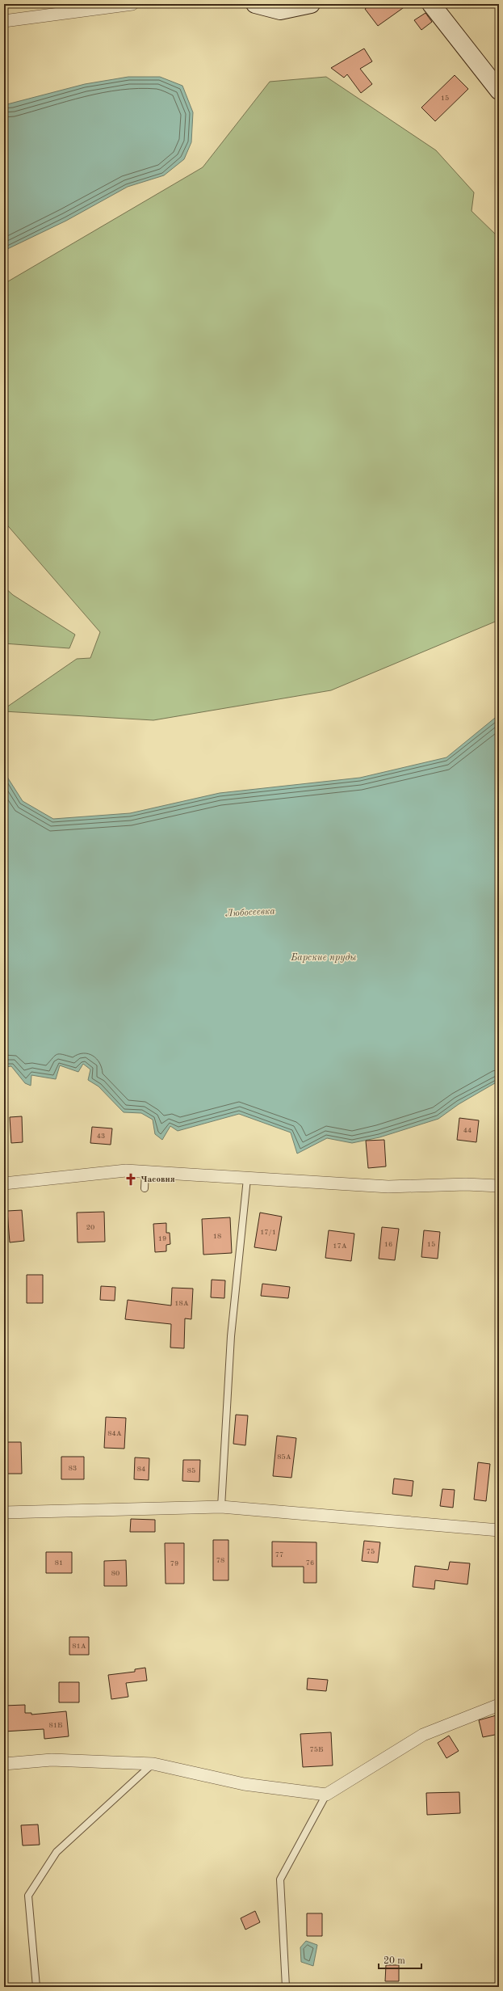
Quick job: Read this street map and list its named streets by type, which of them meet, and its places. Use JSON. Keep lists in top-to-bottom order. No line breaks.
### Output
{"water":["Любосеевка","Барские пруды"],"places":{"church":["Часовня"]},"house_numbers":["15","44","43","20","17/1","18","19","16","15","17А","18А","84А","85А","83","84","85","75","77","78","81","76","79","80","81А","81Б","75Б"],"scale_bar":"20 m"}
